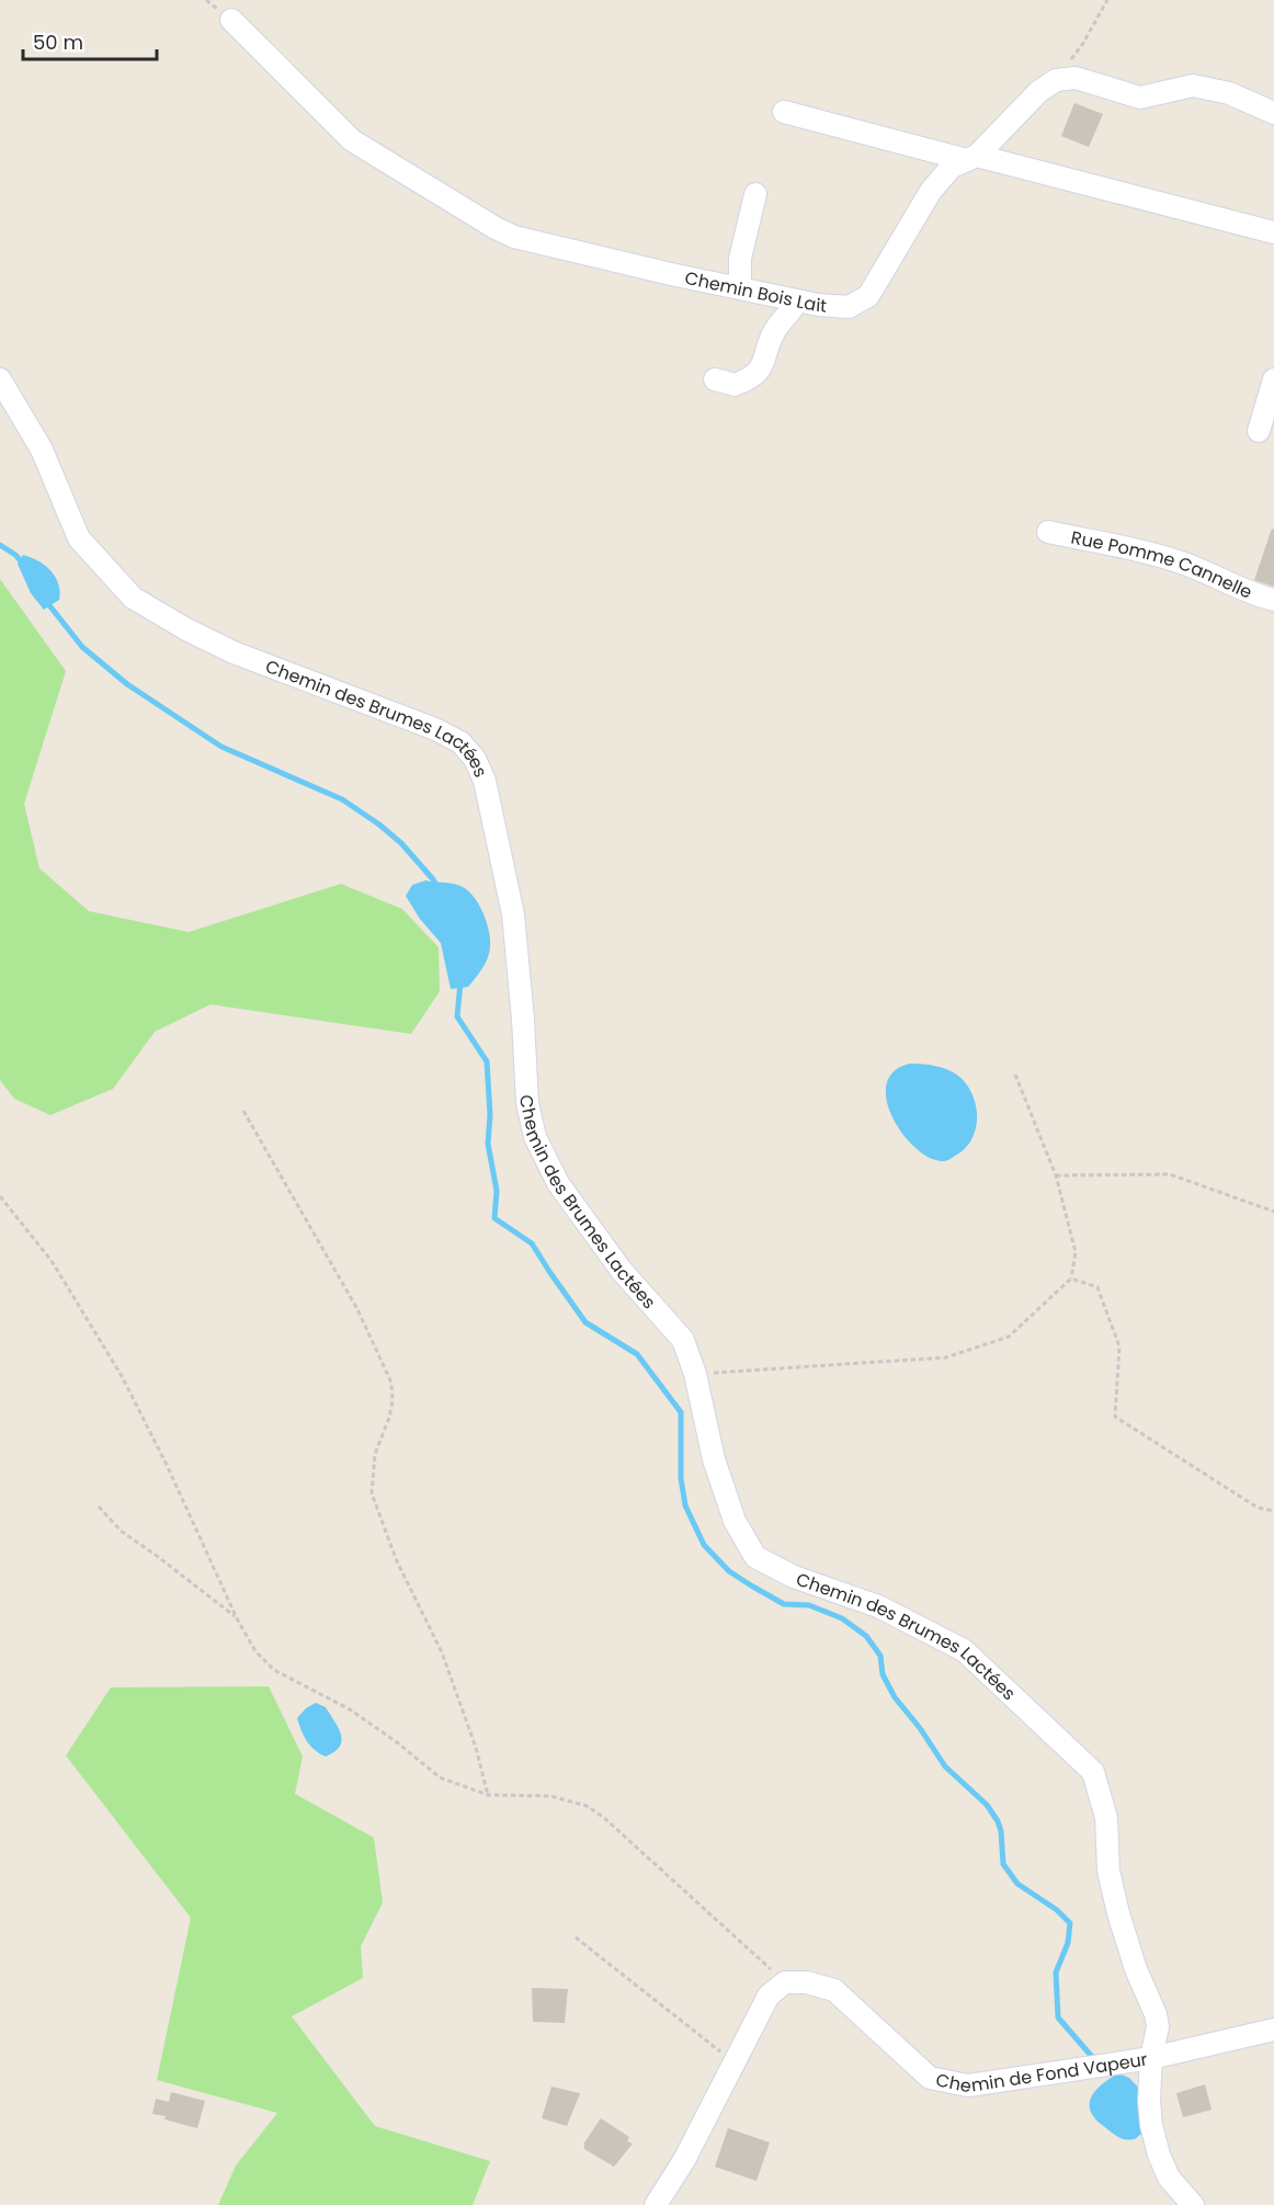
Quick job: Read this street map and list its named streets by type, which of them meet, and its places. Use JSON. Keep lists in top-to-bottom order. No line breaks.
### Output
{"streets":{"street":["Chemin Bois Lait","Rue Pomme Cannelle","Chemin des Brumes Lactées","Chemin de Fond Vapeur"]},"crossings":[["Chemin des Brumes Lactées","Chemin de Fond Vapeur"]],"scale_bar":"50 m"}
